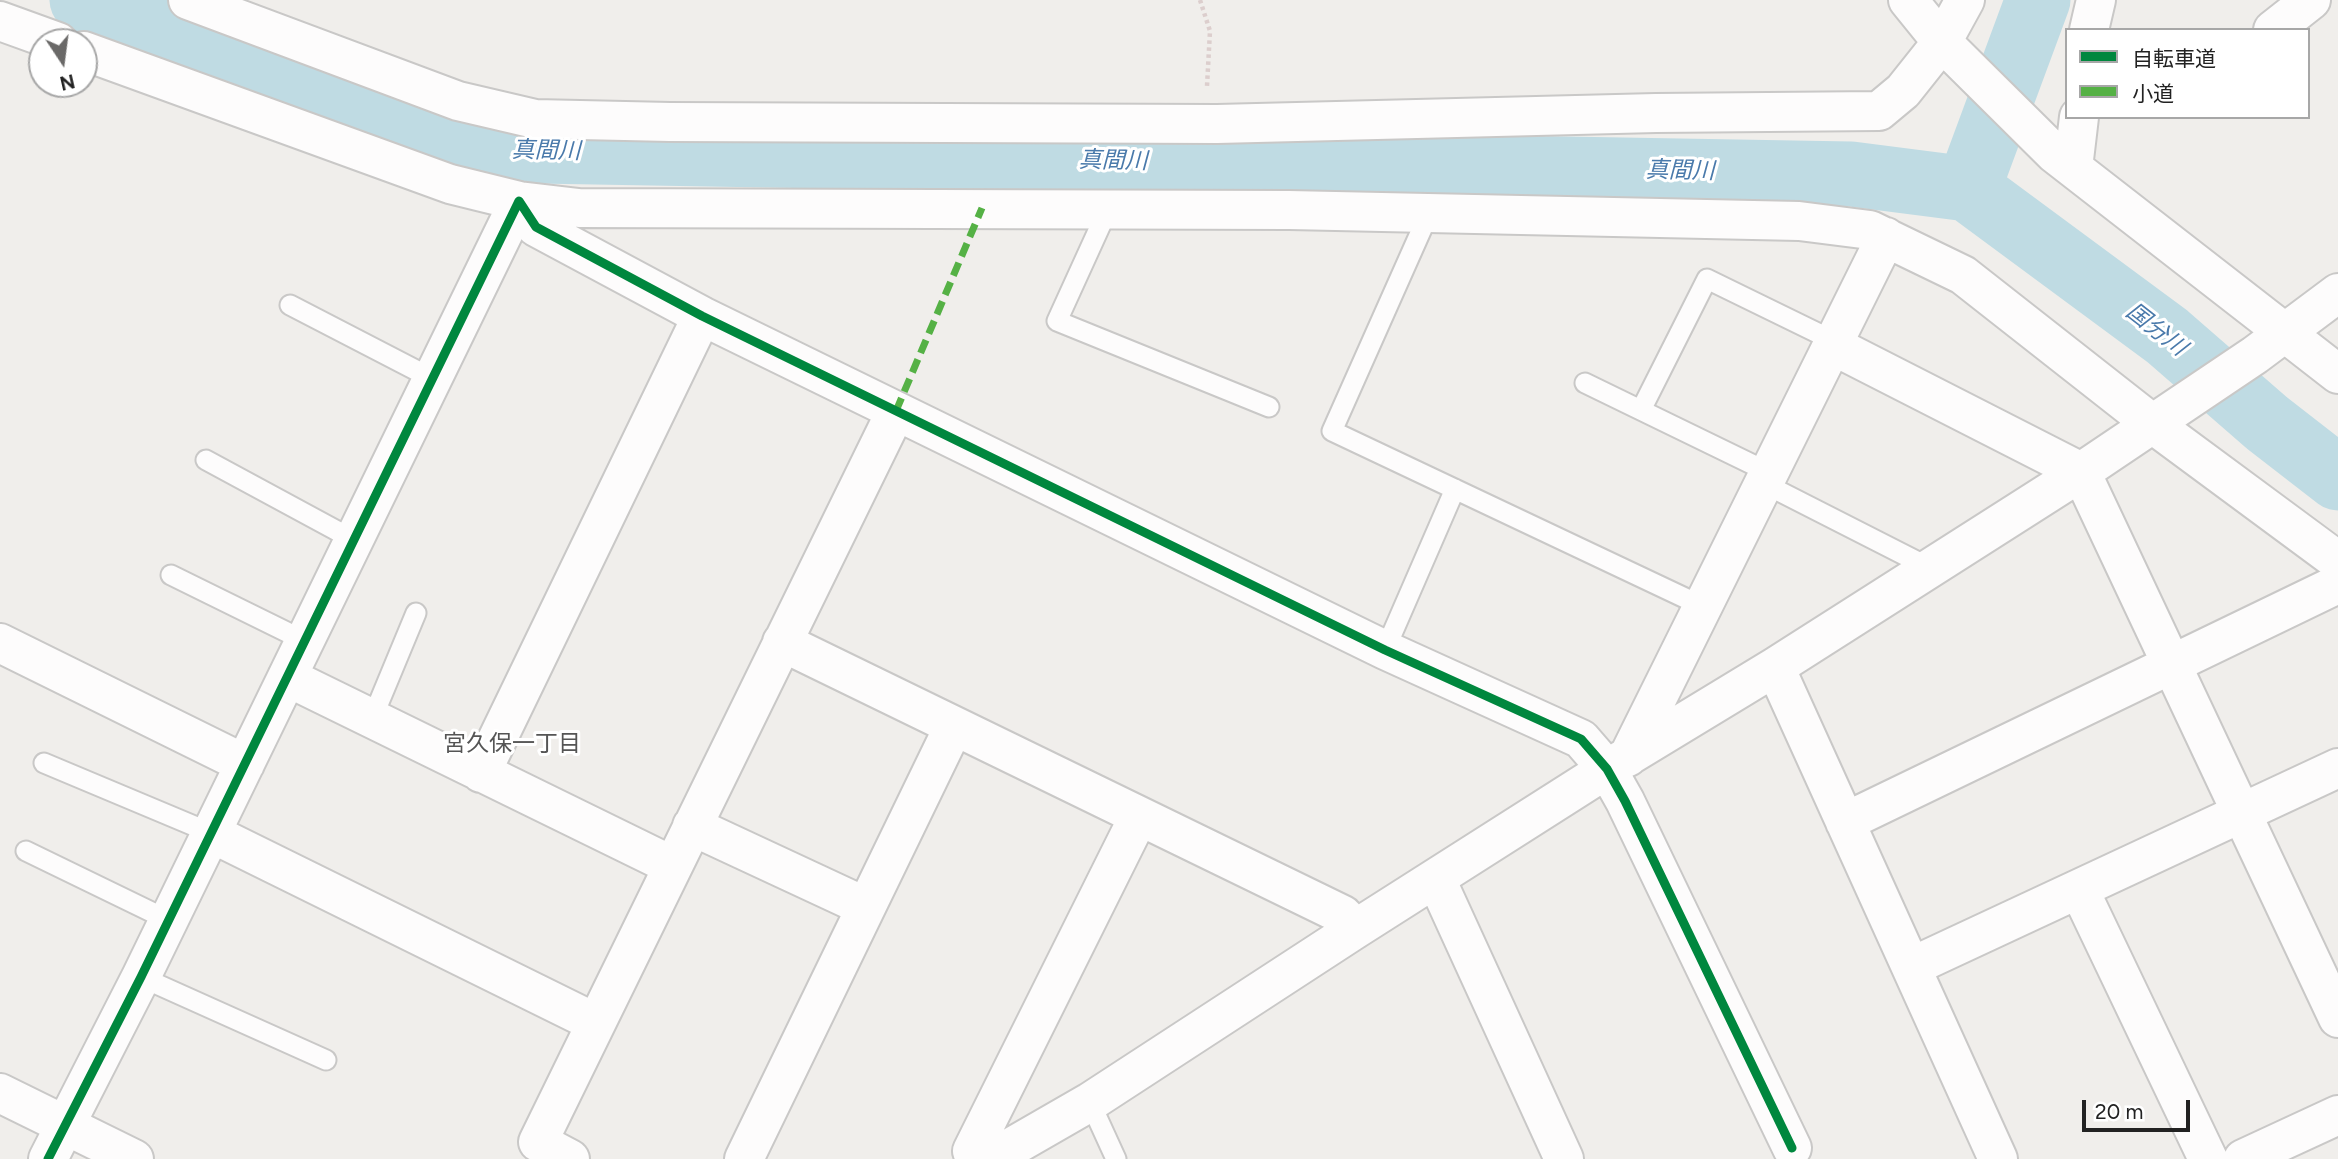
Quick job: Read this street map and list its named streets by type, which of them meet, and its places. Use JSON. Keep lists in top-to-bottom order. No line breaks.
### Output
{"districts":["宮久保一丁目"],"water":["真間川","国分川"],"legend":["自転車道","小道"],"scale_bar":"20 m","north":"bottom"}
